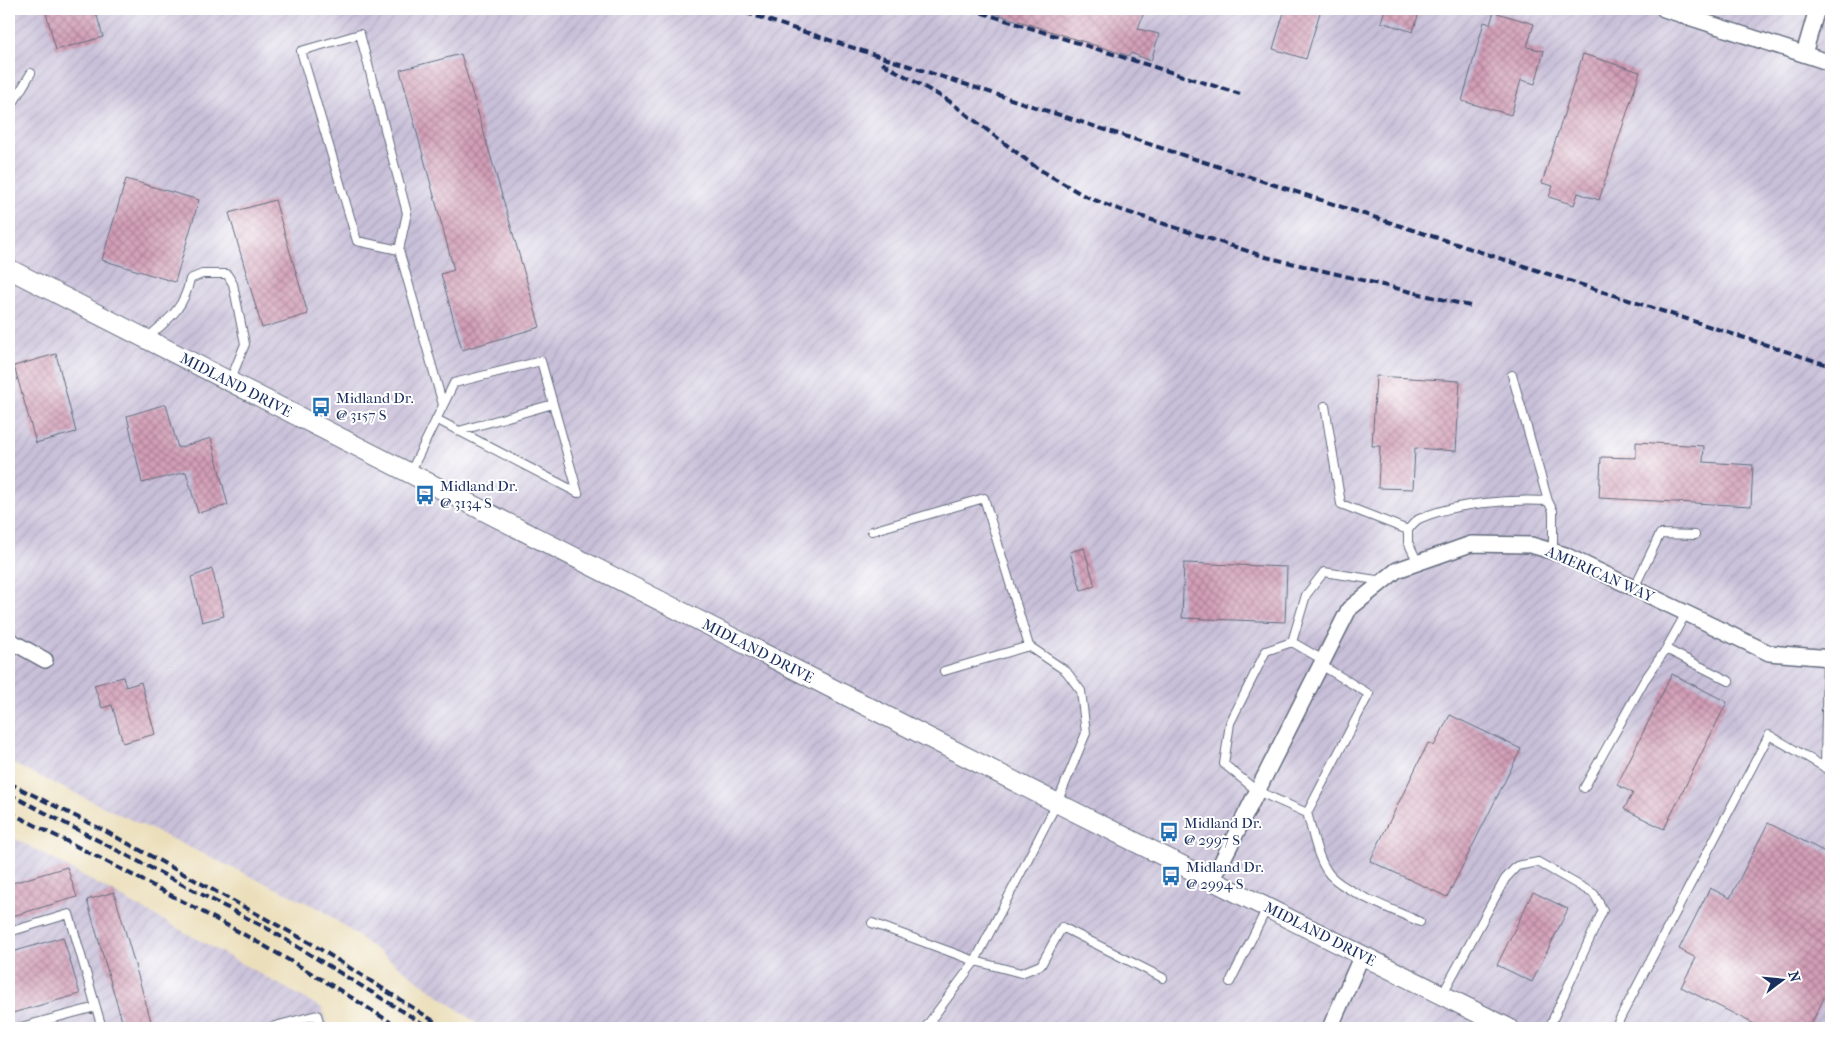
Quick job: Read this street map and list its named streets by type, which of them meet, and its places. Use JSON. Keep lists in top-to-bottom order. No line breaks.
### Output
{"streets":{"street":["MIDLAND DRIVE","AMERICAN WAY"]},"crossings":[["MIDLAND DRIVE","AMERICAN WAY"]],"places":{"bus stop":["Midland Dr. @ 3157 S","Midland Dr. @ 3134 S","Midland Dr. @ 2997 S","Midland Dr. @ 2994 S"]},"north":"right"}
